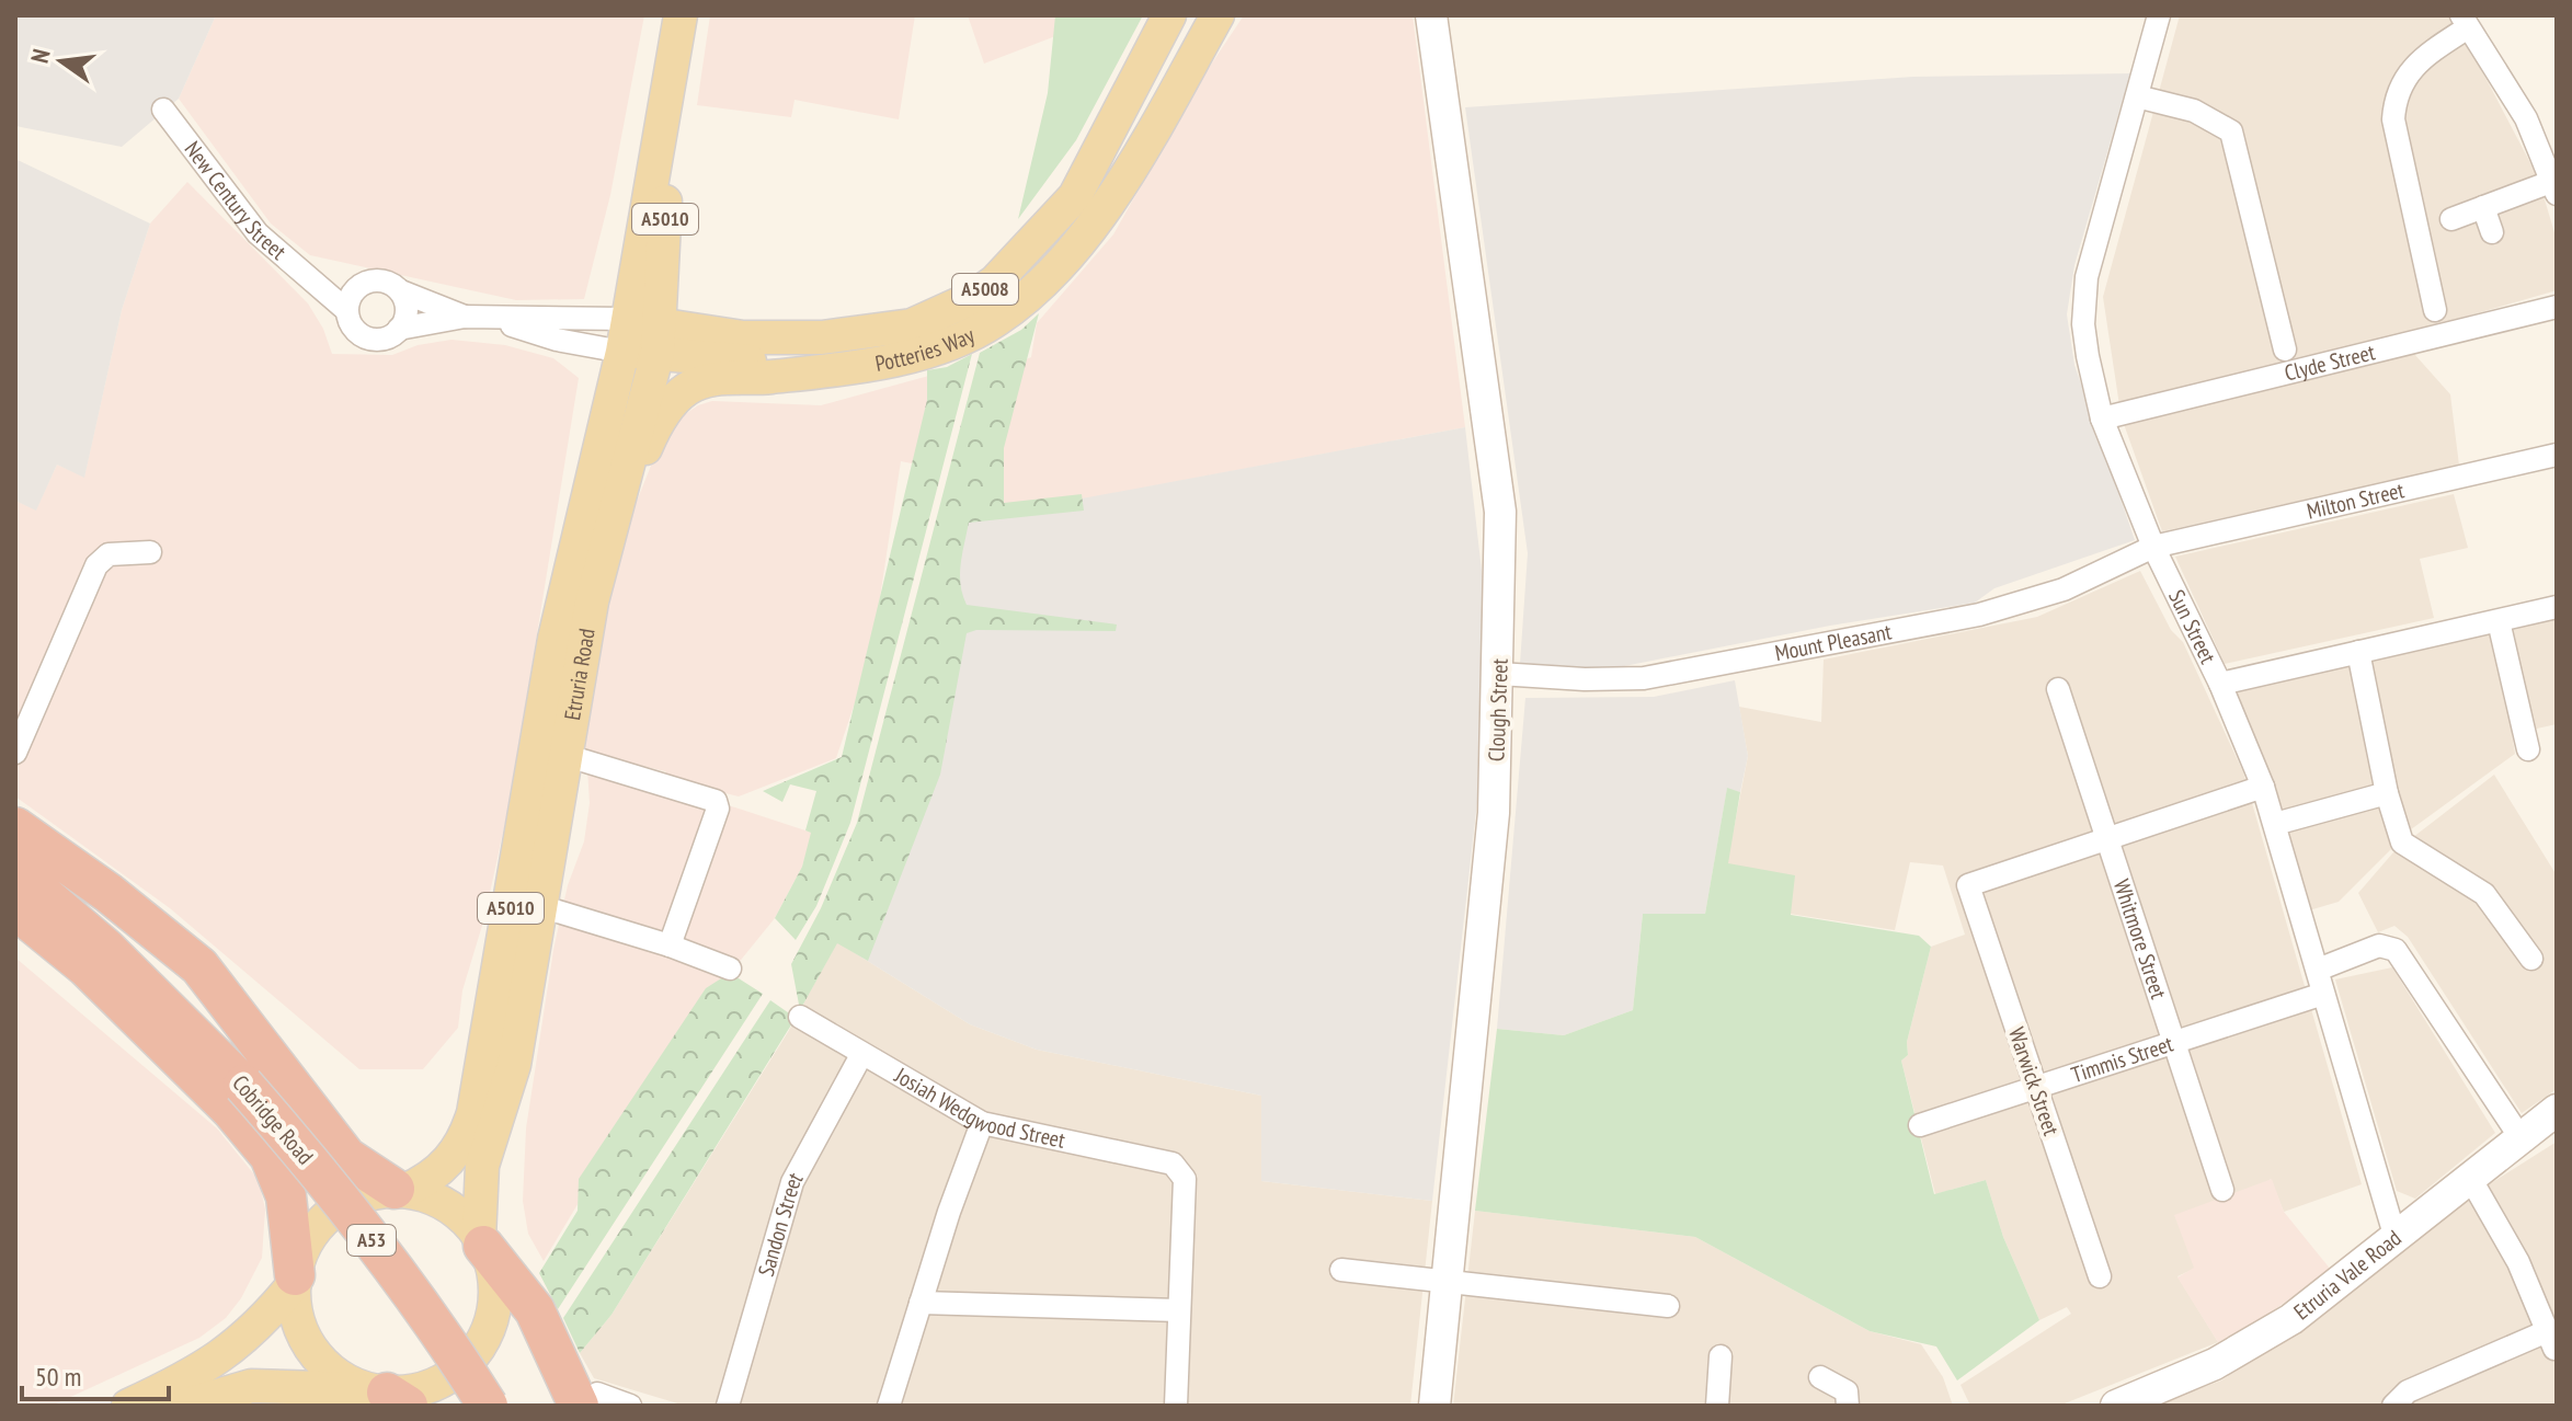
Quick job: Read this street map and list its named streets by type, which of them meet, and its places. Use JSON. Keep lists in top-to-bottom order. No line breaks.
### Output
{"streets":{"highway":["Cobridge Road","A53"],"main road":["A5010","A5008","Potteries Way","Etruria Road"],"street":["New Century Street","Clyde Street","Milton Street","Sun Street","Mount Pleasant","Clough Street","Whitmore Street","Timmis Street","Warwick Street","Josiah Wedgwood Street","Sandon Street","Etruria Vale Road"]},"crossings":[["A5008","Potteries Way"],["Potteries Way","Etruria Road"],["Clyde Street","Sun Street"],["Milton Street","Sun Street"],["Milton Street","Mount Pleasant"],["Sun Street","Mount Pleasant"],["Sun Street","Timmis Street"],["Sun Street","Etruria Vale Road"],["Mount Pleasant","Clough Street"],["Whitmore Street","Timmis Street"],["Whitmore Street","Warwick Street"],["Timmis Street","Warwick Street"],["Josiah Wedgwood Street","Sandon Street"]],"scale_bar":"50 m","north":"left"}
